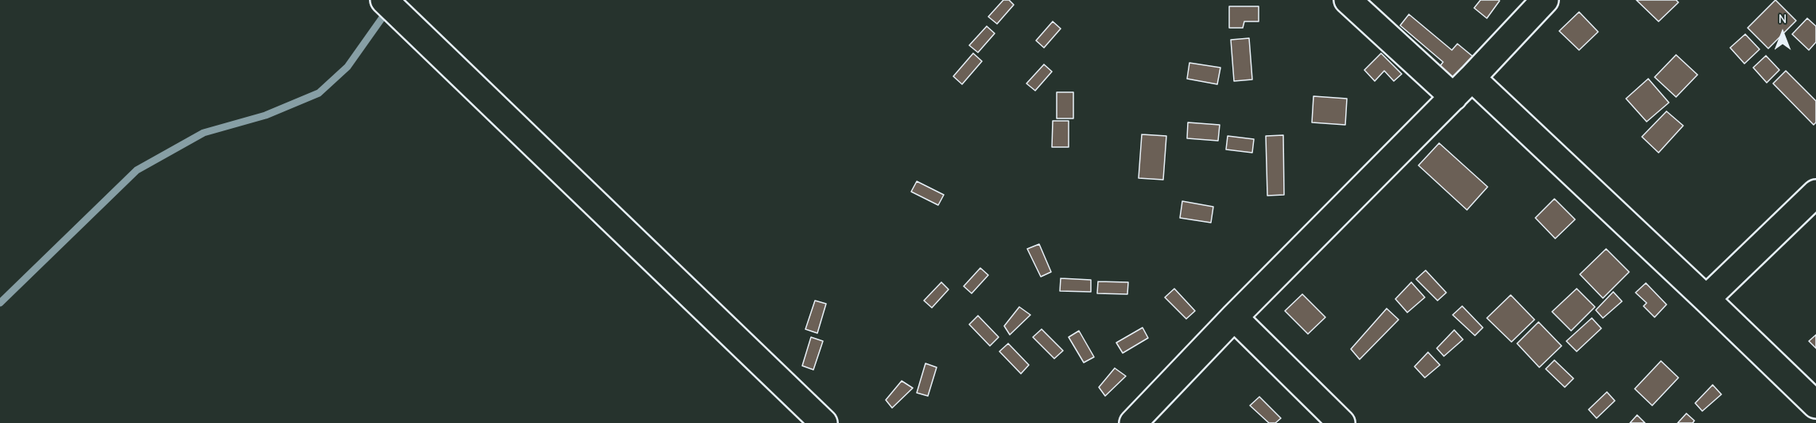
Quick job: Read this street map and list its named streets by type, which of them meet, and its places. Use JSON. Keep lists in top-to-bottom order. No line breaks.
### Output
{"north":"top"}
